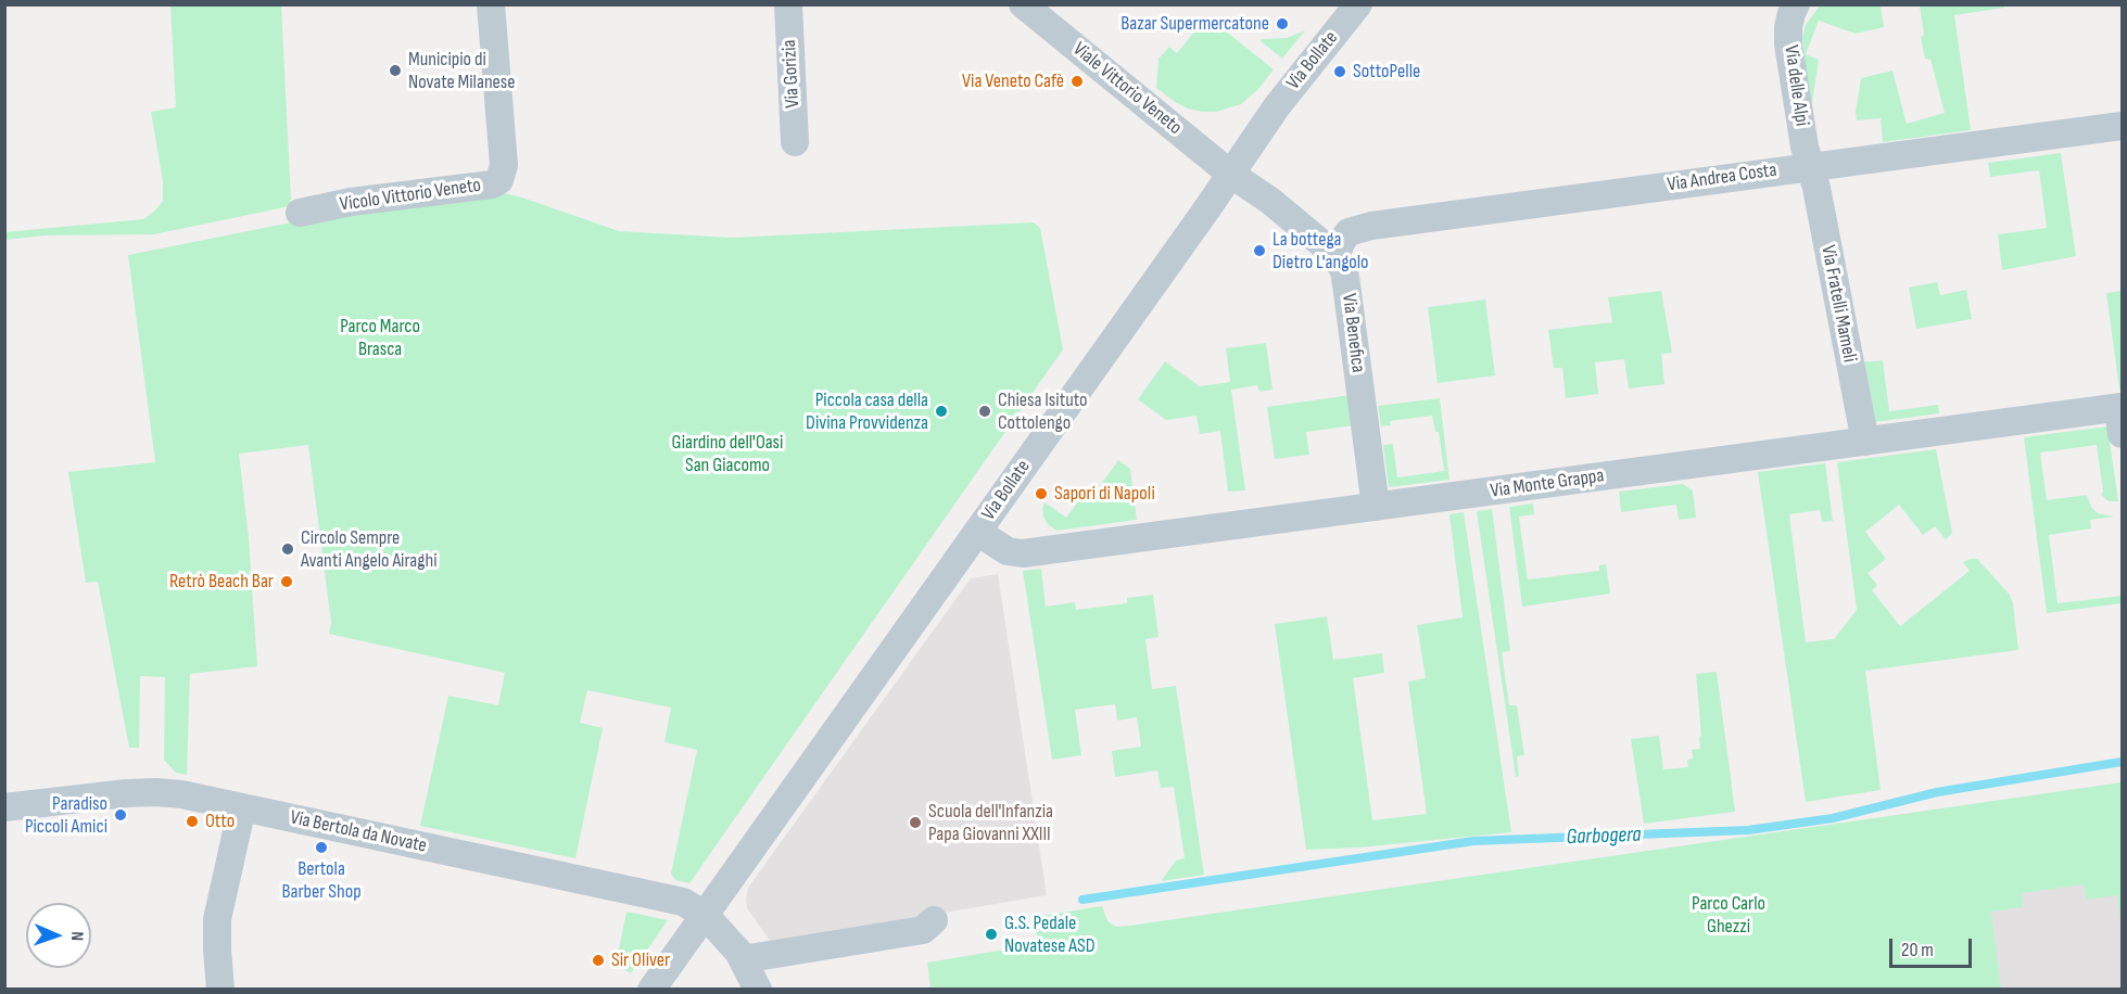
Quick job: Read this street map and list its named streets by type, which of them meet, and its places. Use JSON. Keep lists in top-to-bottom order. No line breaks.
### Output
{"streets":{"street":["Via Bollate","Via Gorizia","Via delle Alpi","Viale Vittorio Veneto","Via Andrea Costa","Vicolo Vittorio Veneto","Via Fratelli Mameli","Via Benefica","Via Monte Grappa","Via Bertola da Novate"]},"crossings":[["Via Bollate","Viale Vittorio Veneto"],["Via Bollate","Via Monte Grappa"],["Via Bollate","Via Bertola da Novate"],["Via delle Alpi","Via Andrea Costa"],["Via delle Alpi","Via Fratelli Mameli"],["Via Andrea Costa","Via Fratelli Mameli"],["Via Andrea Costa","Via Benefica"],["Via Fratelli Mameli","Via Monte Grappa"],["Via Benefica","Via Monte Grappa"]],"water":["Garbogera"],"parks":["Parco Marco Brasca","Giardino dell'Oasi San Giacomo","Parco Carlo Ghezzi"],"places":["Bazar Supermercatone","Municipio di Novate Milanese","SottoPelle","Via Veneto Cafè","La bottega Dietro L'angolo","Piccola casa della Divina Provvidenza","Chiesa Isituto Cottolengo","Sapori di Napoli","Circolo Sempre Avanti Angelo Airaghi","Retrò Beach Bar","Paradiso Piccoli Amici","Otto","Scuola dell'Infanzia Papa Giovanni XXIII","Bertola Barber Shop","G.S. Pedale Novatese ASD","Sir Oliver"],"scale_bar":"20 m","north":"right"}
